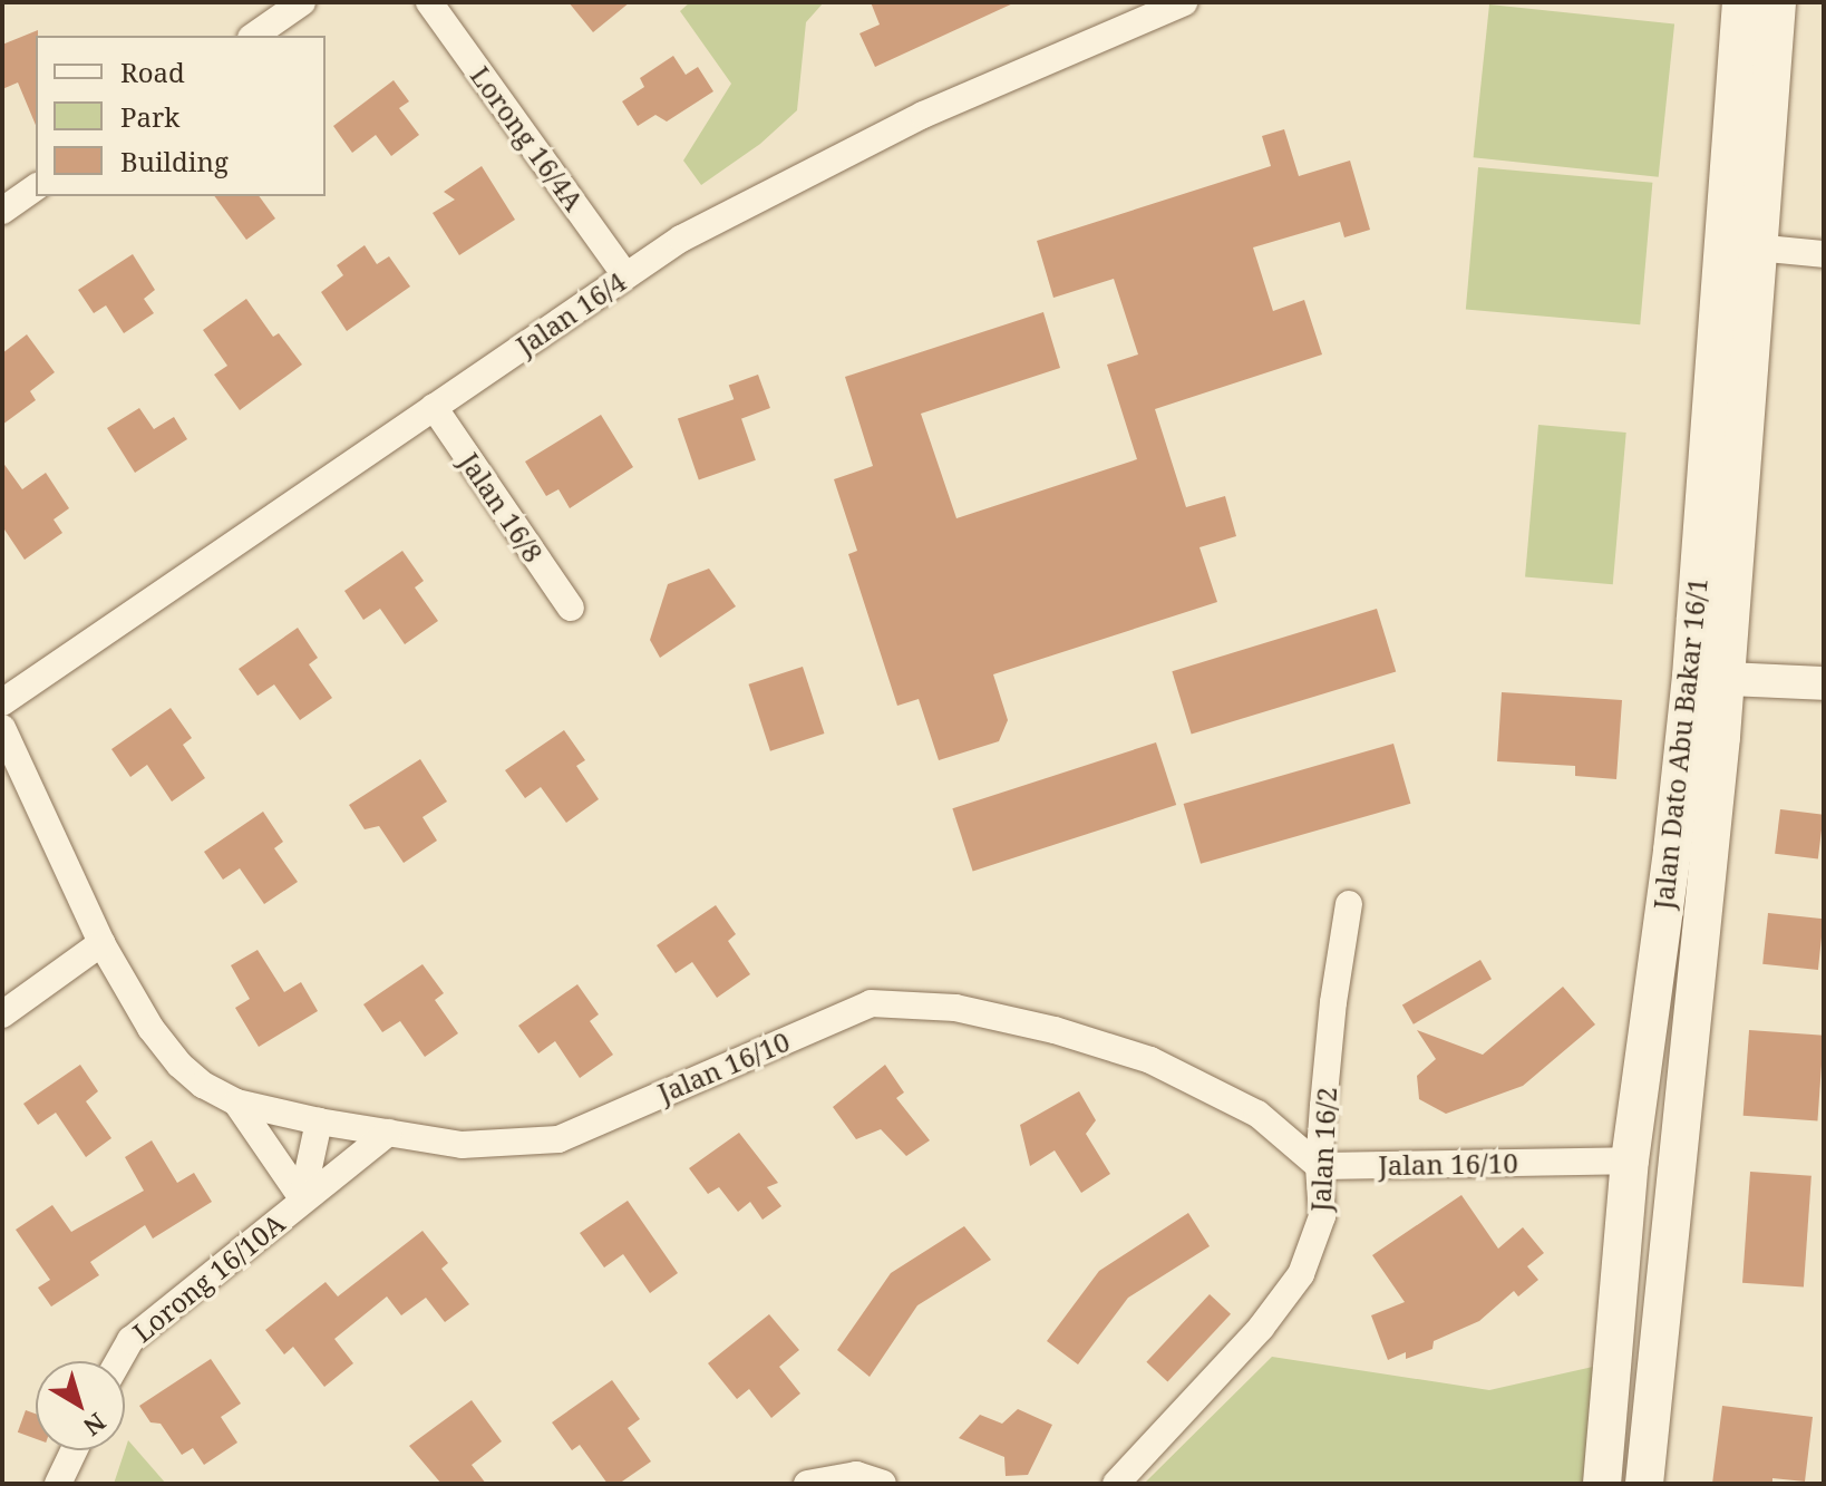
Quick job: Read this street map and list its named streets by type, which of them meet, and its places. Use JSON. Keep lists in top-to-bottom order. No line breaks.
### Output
{"streets":{"main road":["Jalan Dato Abu Bakar 16/1"],"street":["Lorong 16/4A","Jalan 16/4","Jalan 16/8","Jalan 16/10","Jalan 16/2","Lorong 16/10A"]},"crossings":[["Lorong 16/4A","Jalan 16/4"],["Jalan 16/4","Jalan 16/8"],["Jalan Dato Abu Bakar 16/1","Jalan 16/10"],["Jalan 16/10","Jalan 16/2"],["Jalan 16/10","Lorong 16/10A"]],"legend":["Road","Park","Building"],"north":"bottom right"}
